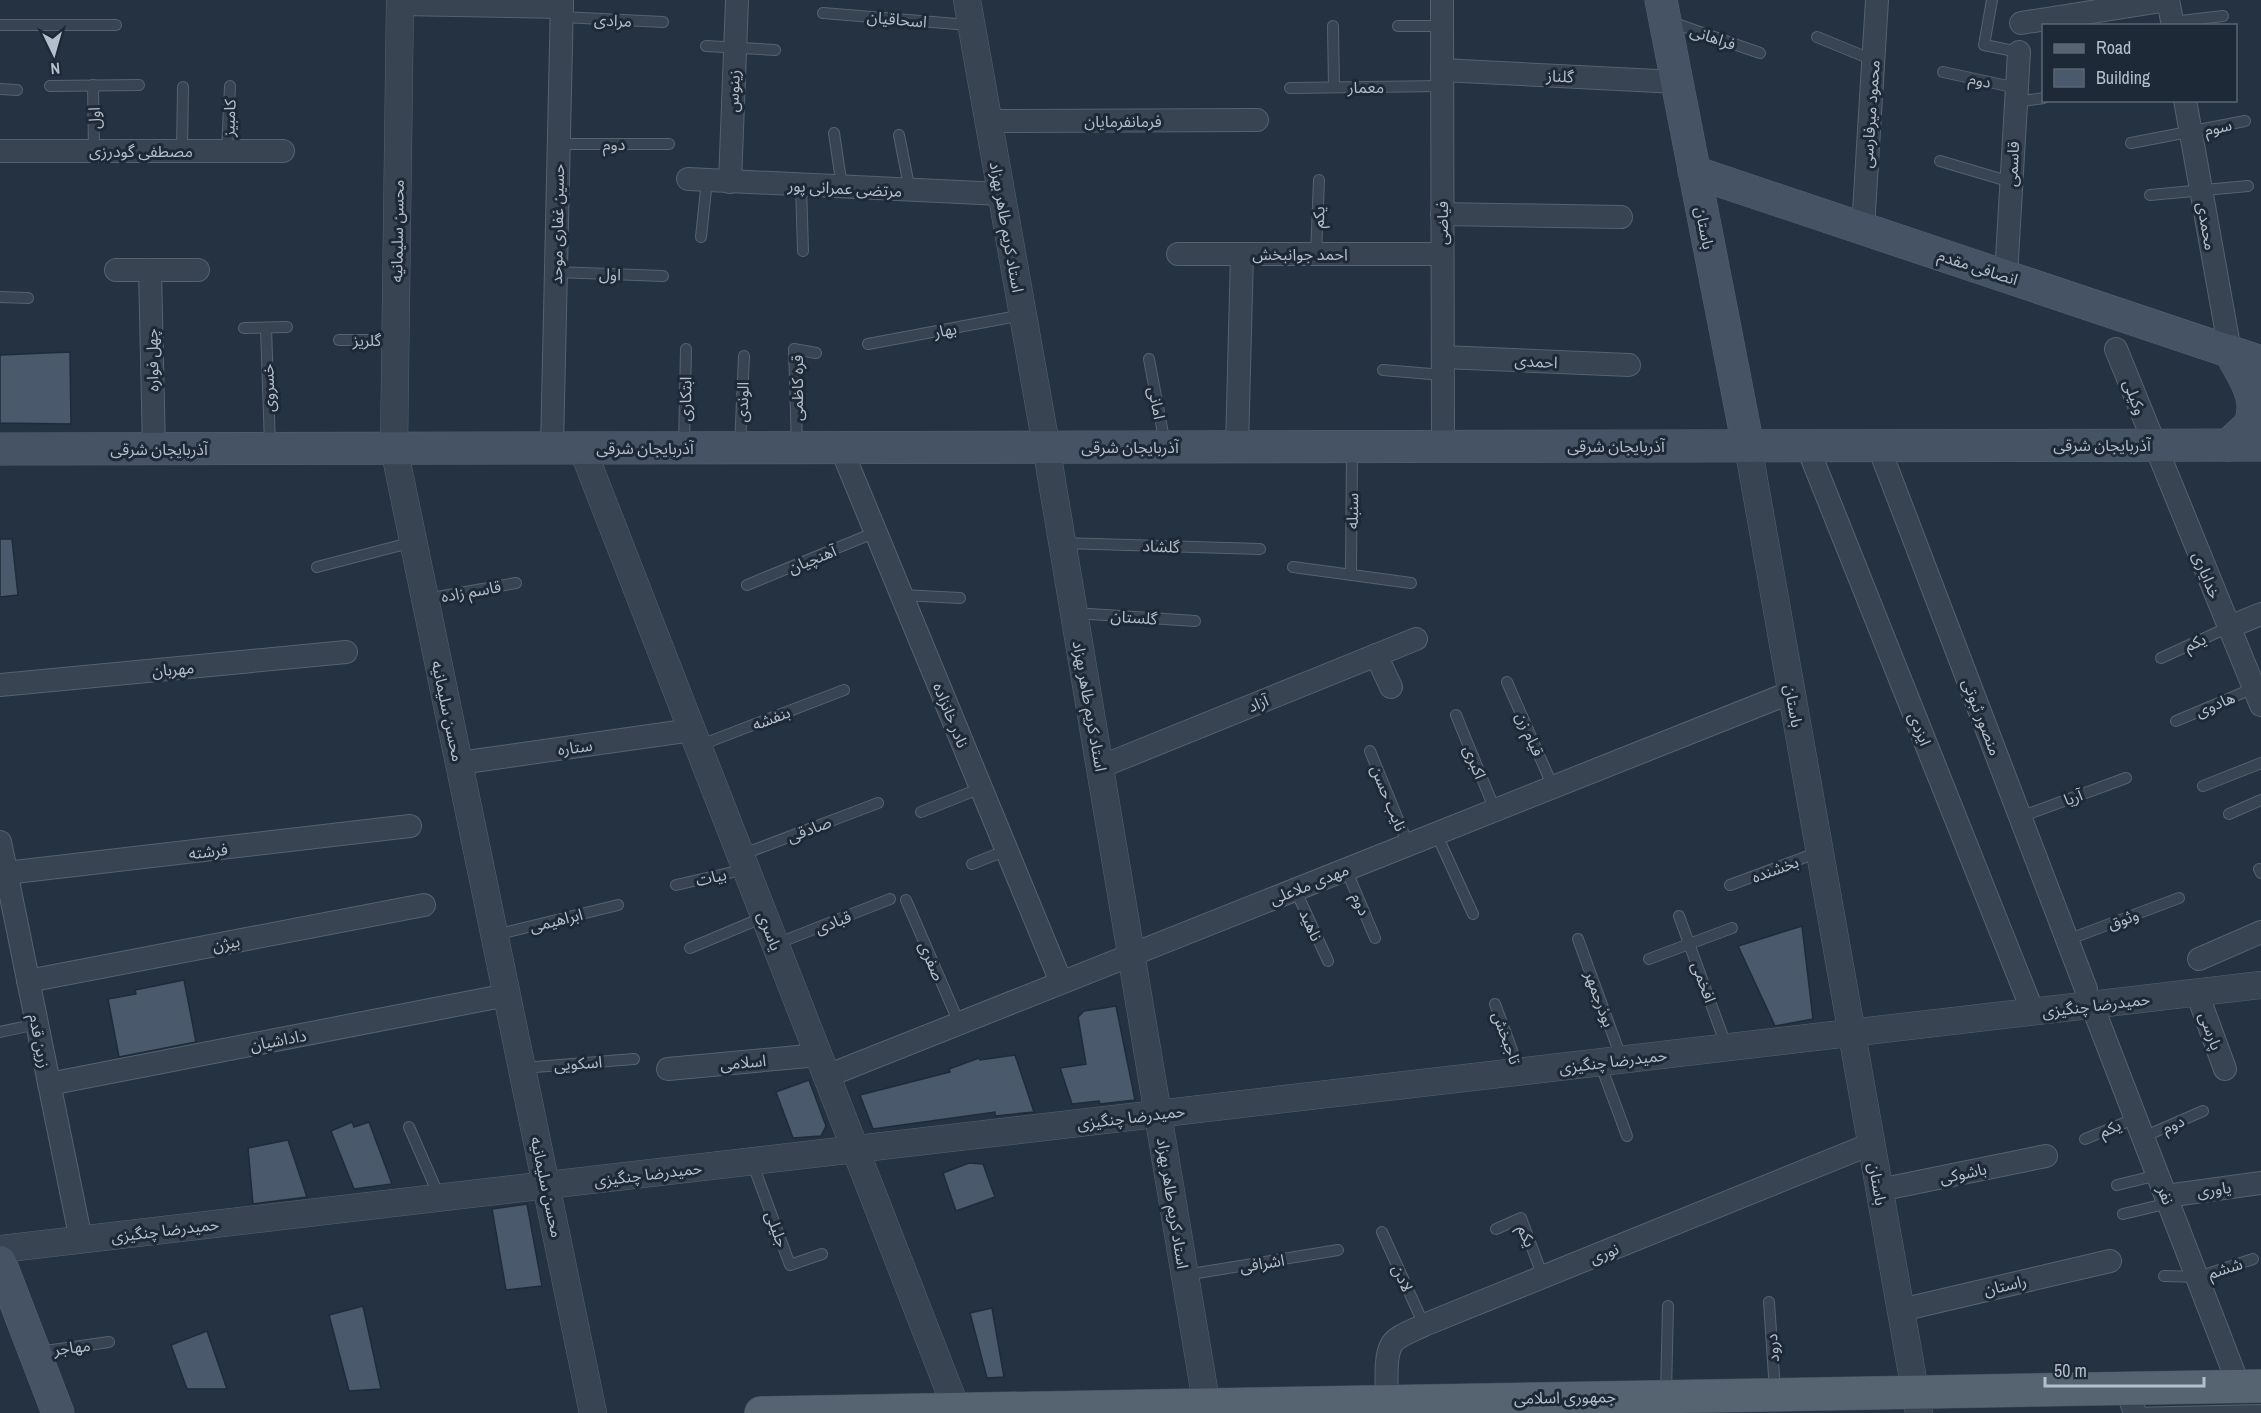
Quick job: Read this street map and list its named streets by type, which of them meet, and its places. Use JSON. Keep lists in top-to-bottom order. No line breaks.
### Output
{"streets":{"main road":["باستان","انصافی مقدم","آذربایجان شرقی","جمهوری اسلامی"],"street":["گلناز","زینوس","محمود میرفارسی","فرمانفرمایان","مصطفی گودرزی","قاسمی","مرتضی عمرانی پور","فیاضی","حسین غفاری موحد","محمدی","استاد کریم طاهر بهزاد","محسن سلیمانیه","احمد جوانبخش","چهل فواره","احمدی","وکیلی","خدایاری","مهربان","آزاد","نادر خانزاده","منصور ثبوتی","ایزدی","ستاره","فرشته","مهدی ملاعلی","یاسری","بیژن","حمیدرضا چنگیزی","پارسی","داداشیان","زرین قدم","اسلامی","باشوکی","یاوری","نفر","نوری","راستان"],"lane":["اسحاقیان","مرادی","فراهانی","دوم","معمار","اول","کامبیز","سوم","یکم","بهار","گلریز","خسروی","قره کاظمی","ابتکاری","الوندی","امانی","سنبله","گلشاد","آهنچیان","قاسم زاده","گلستان","هادوی","بنفشه","قیام زن","اکبری","آریا","نایب حسن","صادقی","بخشنده","بیات","وثوق","ابراهیمی","قبادی","ناهید","صفری","افخمی","بوذرجمهر","تاجبخش","اسکویی","جلیلی","اشرافی","ششم","لادن","مهاجر","درود"]},"crossings":[["اسحاقیان","استاد کریم طاهر بهزاد"],["مرادی","حسین غفاری موحد"],["فراهانی","باستان"],["گلناز","معمار"],["گلناز","فیاضی"],["گلناز","باستان"],["دوم","قاسمی"],["دوم","یکم"],["دوم","حسین غفاری موحد"],["دوم","مهدی ملاعلی"],["دوم","نفر"],["معمار","فیاضی"],["زینوس","مرتضی عمرانی پور"],["محمود میرفارسی","انصافی مقدم"],["اول","مصطفی گودرزی"],["اول","حسین غفاری موحد"],["کامبیز","مصطفی گودرزی"],["فرمانفرمایان","استاد کریم طاهر بهزاد"],["سوم","محمدی"],["قاسمی","انصافی مقدم"],["مرتضی عمرانی پور","استاد کریم طاهر بهزاد"],["یکم","احمد جوانبخش"],["یکم","خدایاری"],["یکم","نفر"],["یکم","نوری"],["فیاضی","احمد جوانبخش"],["فیاضی","احمدی"],["فیاضی","آذربایجان شرقی"],["حسین غفاری موحد","آذربایجان شرقی"],["حسین غفاری موحد","یاسری"],["محمدی","انصافی مقدم"],["استاد کریم طاهر بهزاد","بهار"],["استاد کریم طاهر بهزاد","آذربایجان شرقی"],["استاد کریم طاهر بهزاد","گلشاد"],["استاد کریم طاهر بهزاد","گلستان"],["استاد کریم طاهر بهزاد","آزاد"],["استاد کریم طاهر بهزاد","مهدی ملاعلی"],["استاد کریم طاهر بهزاد","حمیدرضا چنگیزی"],["استاد کریم طاهر بهزاد","اشرافی"],["استاد کریم طاهر بهزاد","جمهوری اسلامی"],["باستان","انصافی مقدم"],["باستان","آذربایجان شرقی"],["باستان","بخشنده"],["باستان","مهدی ملاعلی"],["باستان","حمیدرضا چنگیزی"],["باستان","باشوکی"],["باستان","نوری"],["باستان","راستان"],["باستان","جمهوری اسلامی"],["محسن سلیمانیه","گلریز"],["محسن سلیمانیه","آذربایجان شرقی"],["محسن سلیمانیه","قاسم زاده"],["محسن سلیمانیه","ستاره"],["محسن سلیمانیه","ابراهیمی"],["محسن سلیمانیه","حمیدرضا چنگیزی"],["محسن سلیمانیه","داداشیان"],["محسن سلیمانیه","اسکویی"],["احمد جوانبخش","آذربایجان شرقی"],["چهل فواره","آذربایجان شرقی"],["خسروی","آذربایجان شرقی"],["قره کاظمی","آذربایجان شرقی"],["وکیلی","آذربایجان شرقی"],["وکیلی","خدایاری"],["ابتکاری","آذربایجان شرقی"],["الوندی","آذربایجان شرقی"],["امانی","آذربایجان شرقی"],["آذربایجان شرقی","سنبله"],["آذربایجان شرقی","خدایاری"],["آذربایجان شرقی","نادر خانزاده"],["آذربایجان شرقی","منصور ثبوتی"],["آذربایجان شرقی","ایزدی"],["آذربایجان شرقی","یاسری"],["آهنچیان","نادر خانزاده"],["خدایاری","هادوی"],["نادر خانزاده","مهدی ملاعلی"],["منصور ثبوتی","آریا"],["منصور ثبوتی","وثوق"],["منصور ثبوتی","حمیدرضا چنگیزی"],["منصور ثبوتی","نفر"],["بنفشه","ستاره"],["بنفشه","یاسری"],["ایزدی","حمیدرضا چنگیزی"],["قیام زن","مهدی ملاعلی"],["ستاره","یاسری"],["اکبری","مهدی ملاعلی"],["نایب حسن","مهدی ملاعلی"],["صادقی","بیات"],["صادقی","یاسری"],["فرشته","زرین قدم"],["بیات","یاسری"],["مهدی ملاعلی","ناهید"],["مهدی ملاعلی","یاسری"],["مهدی ملاعلی","صفری"],["مهدی ملاعلی","اسلامی"],["قبادی","یاسری"],["یاسری","حمیدرضا چنگیزی"],["یاسری","اسلامی"],["یاسری","جمهوری اسلامی"],["بیژن","زرین قدم"],["افخمی","حمیدرضا چنگیزی"],["بوذرجمهر","حمیدرضا چنگیزی"],["حمیدرضا چنگیزی","پارسی"],["حمیدرضا چنگیزی","تاجبخش"],["حمیدرضا چنگیزی","زرین قدم"],["حمیدرضا چنگیزی","نفر"],["حمیدرضا چنگیزی","جلیلی"],["داداشیان","زرین قدم"],["یاوری","نفر"],["نفر","ششم"],["نفر","جمهوری اسلامی"],["نوری","لادن"],["نوری","جمهوری اسلامی"],["درود","جمهوری اسلامی"]],"legend":["Road","Building"],"scale_bar":"50 m","north":"bottom"}
